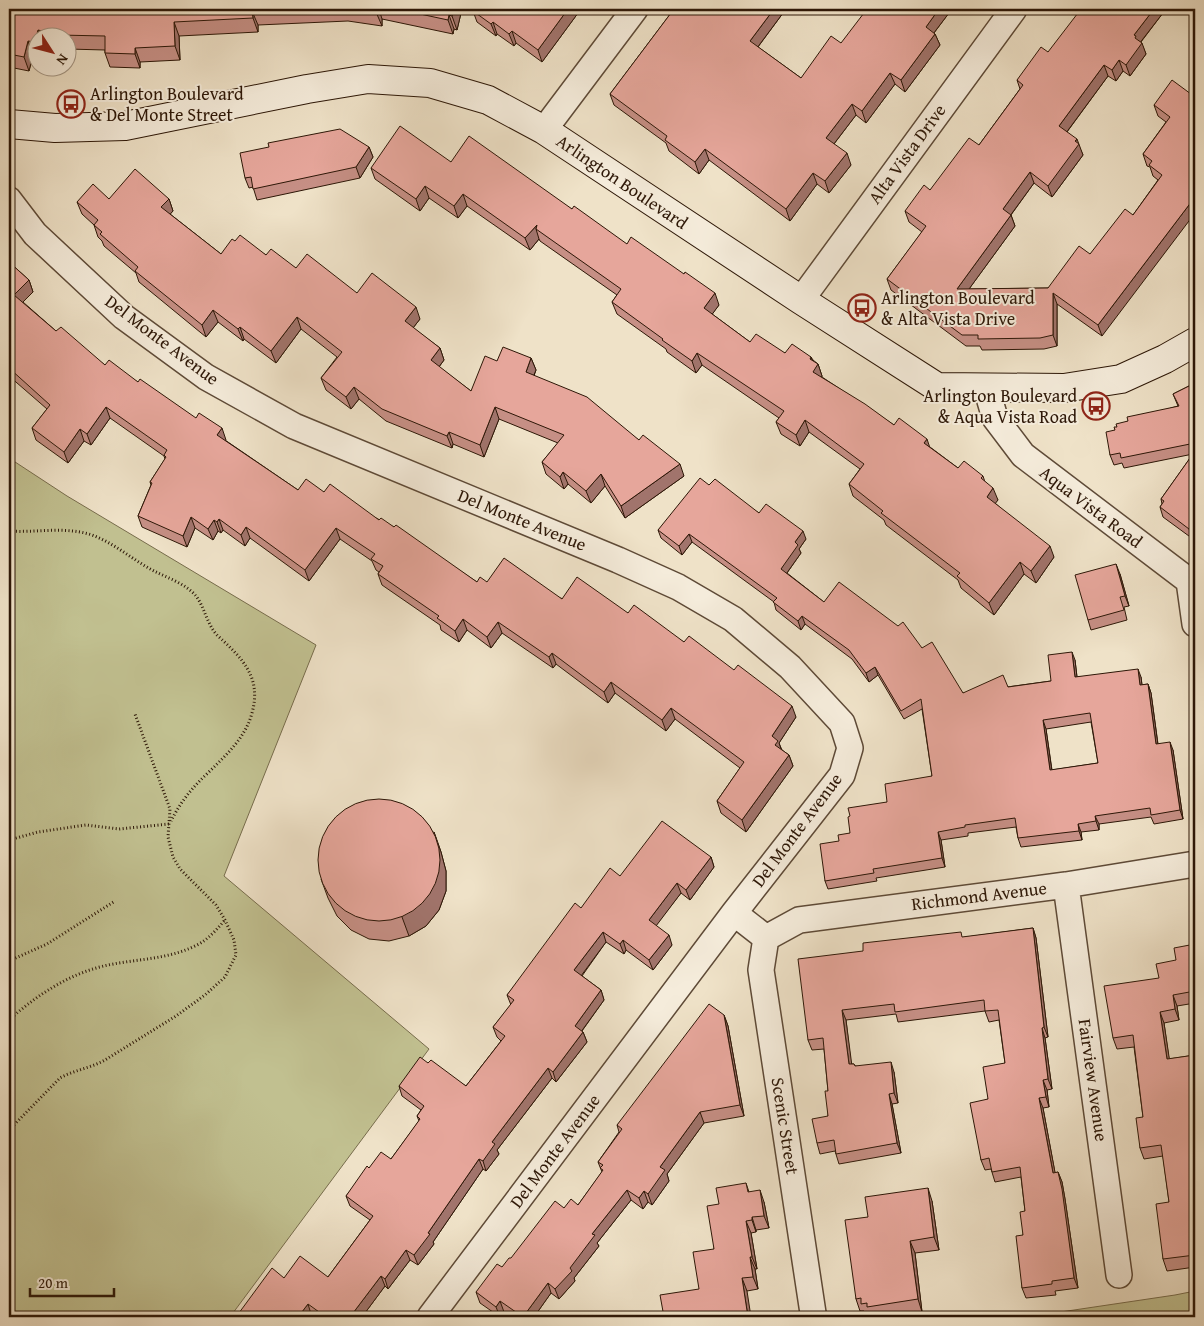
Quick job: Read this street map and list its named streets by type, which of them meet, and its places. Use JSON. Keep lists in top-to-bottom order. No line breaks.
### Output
{"streets":{"main road":["Arlington Boulevard"],"street":["Alta Vista Drive","Del Monte Avenue","Aqua Vista Road","Richmond Avenue","Fairview Avenue","Scenic Street"]},"crossings":[["Alta Vista Drive","Arlington Boulevard"],["Arlington Boulevard","Aqua Vista Road"],["Richmond Avenue","Fairview Avenue"],["Richmond Avenue","Scenic Street"]],"places":{"bus stop":["Arlington Boulevard & Del Monte Street","Arlington Boulevard & Alta Vista Drive","Arlington Boulevard & Aqua Vista Road"]},"scale_bar":"20 m","north":"bottom right"}
